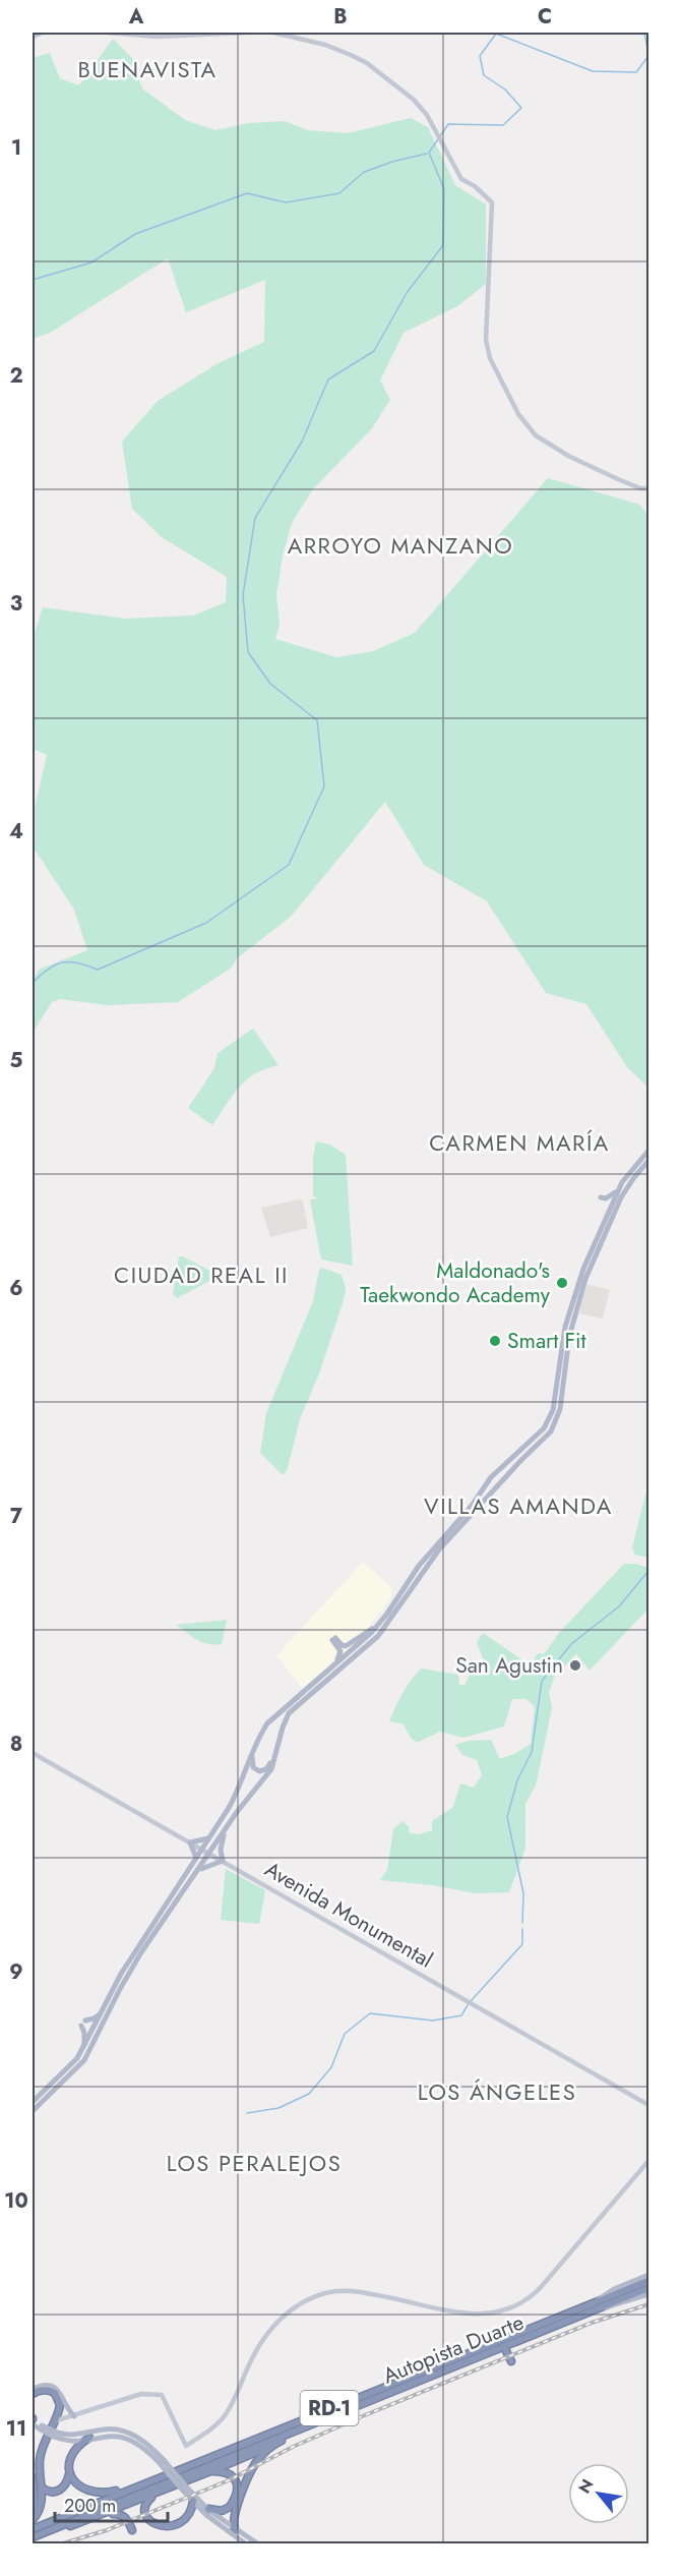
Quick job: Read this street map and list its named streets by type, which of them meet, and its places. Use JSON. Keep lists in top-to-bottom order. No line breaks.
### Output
{"streets":{"highway":["Autopista Duarte","RD-1"],"main road":["Avenida Monumental"]},"districts":["BUENAVISTA","ARROYO MANZANO","CARMEN MARÍA","CIUDAD REAL II","VILLAS AMANDA","LOS ÁNGELES","LOS PERALEJOS"],"places":["Maldonado's Taekwondo Academy","Smart Fit","San Agustin"],"scale_bar":"200 m","north":"top left","grid":{"columns":["A","B","C"],"rows":["1","2","3","4","5","6","7","8","9","10","11"]}}
